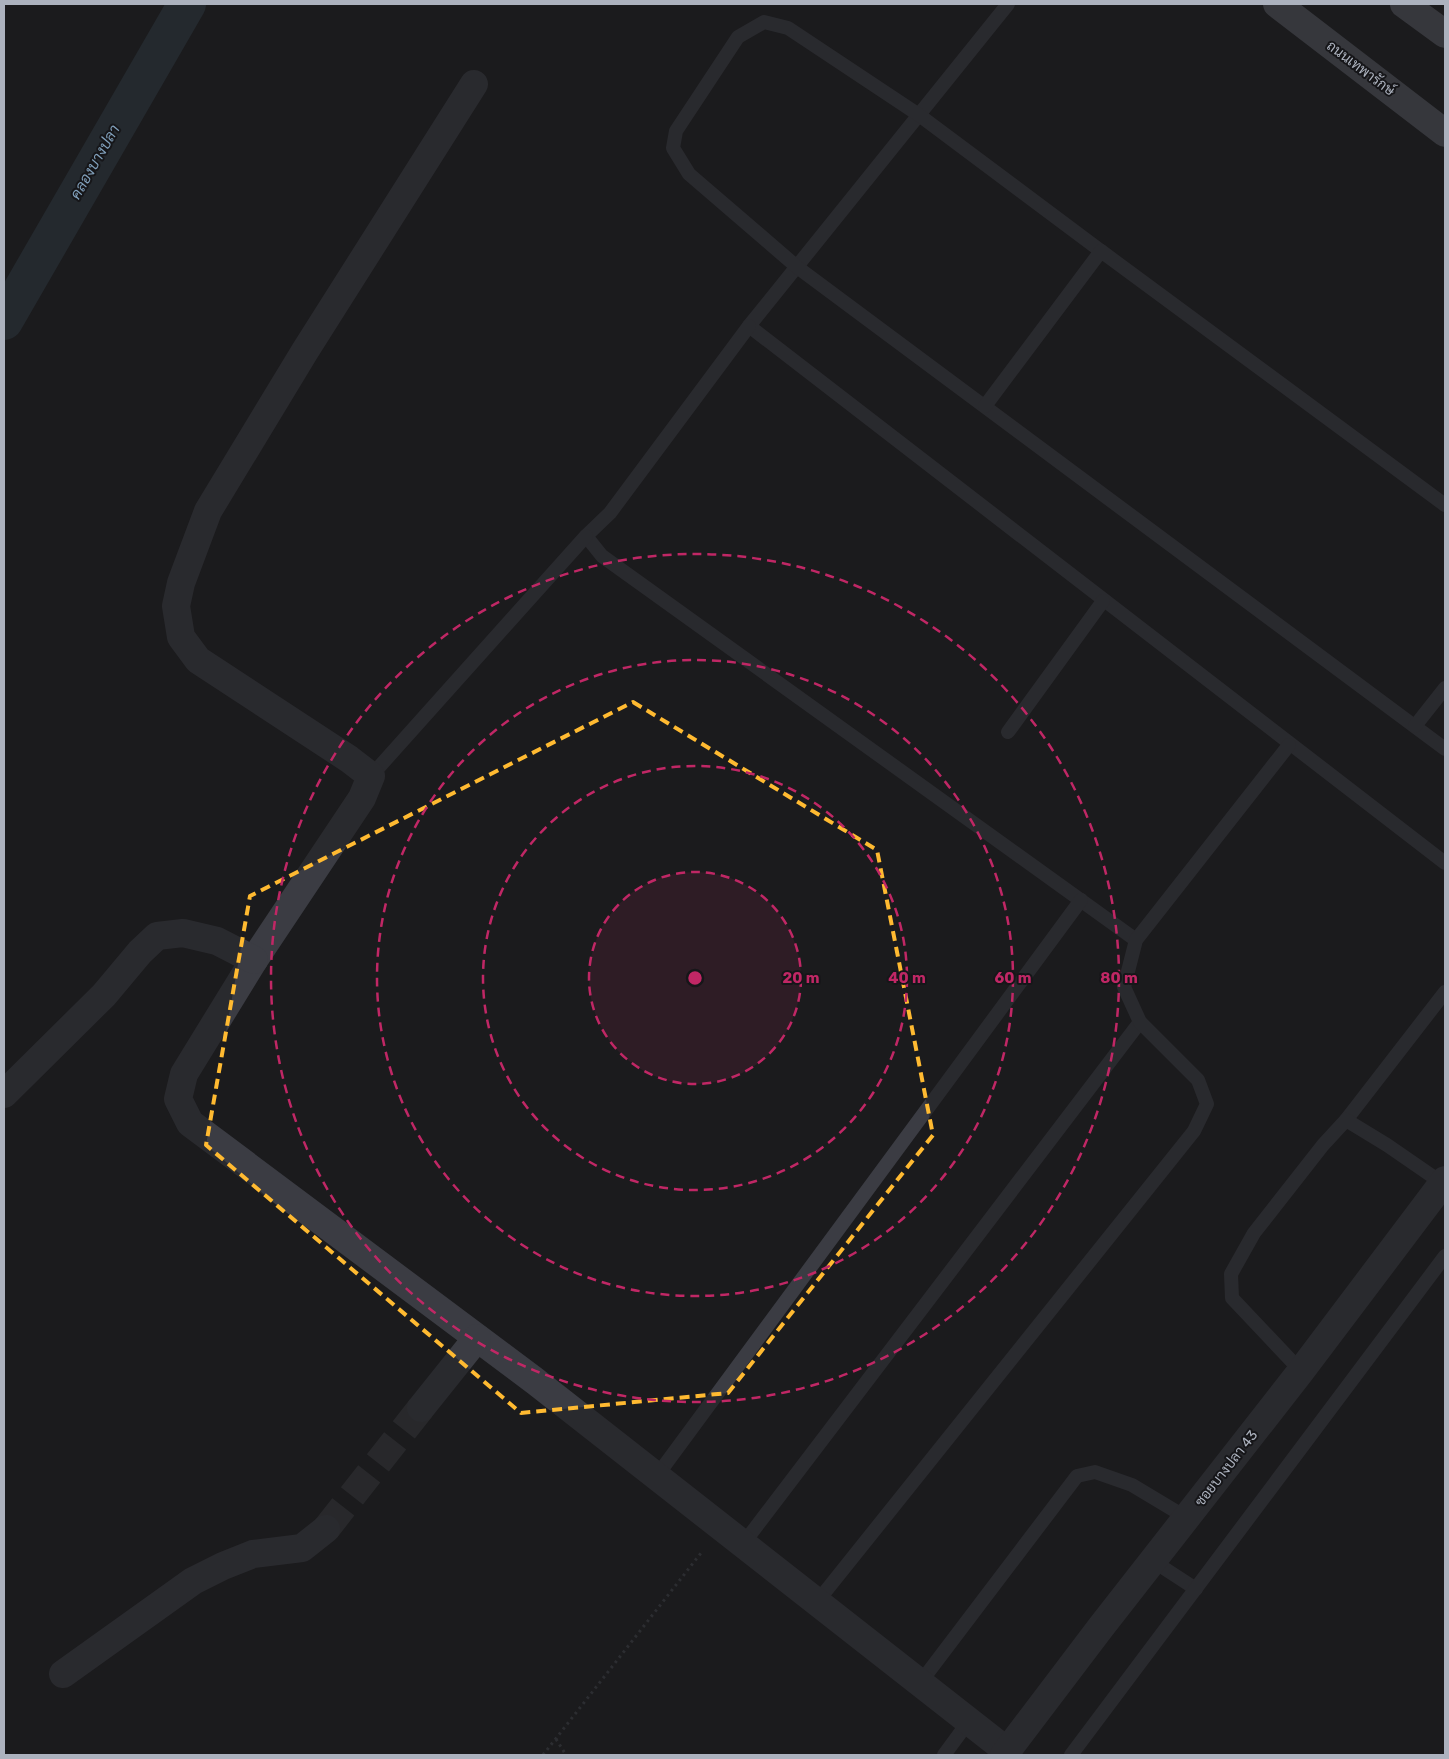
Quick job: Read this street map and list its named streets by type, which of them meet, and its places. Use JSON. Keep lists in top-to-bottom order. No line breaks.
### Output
{"streets":{"main road":["ถนนเทพารักษ์"],"street":["ซอยบางปลา 43"]},"water":["คลองบางปลา"],"rings":["20 m","40 m","60 m","80 m"]}
